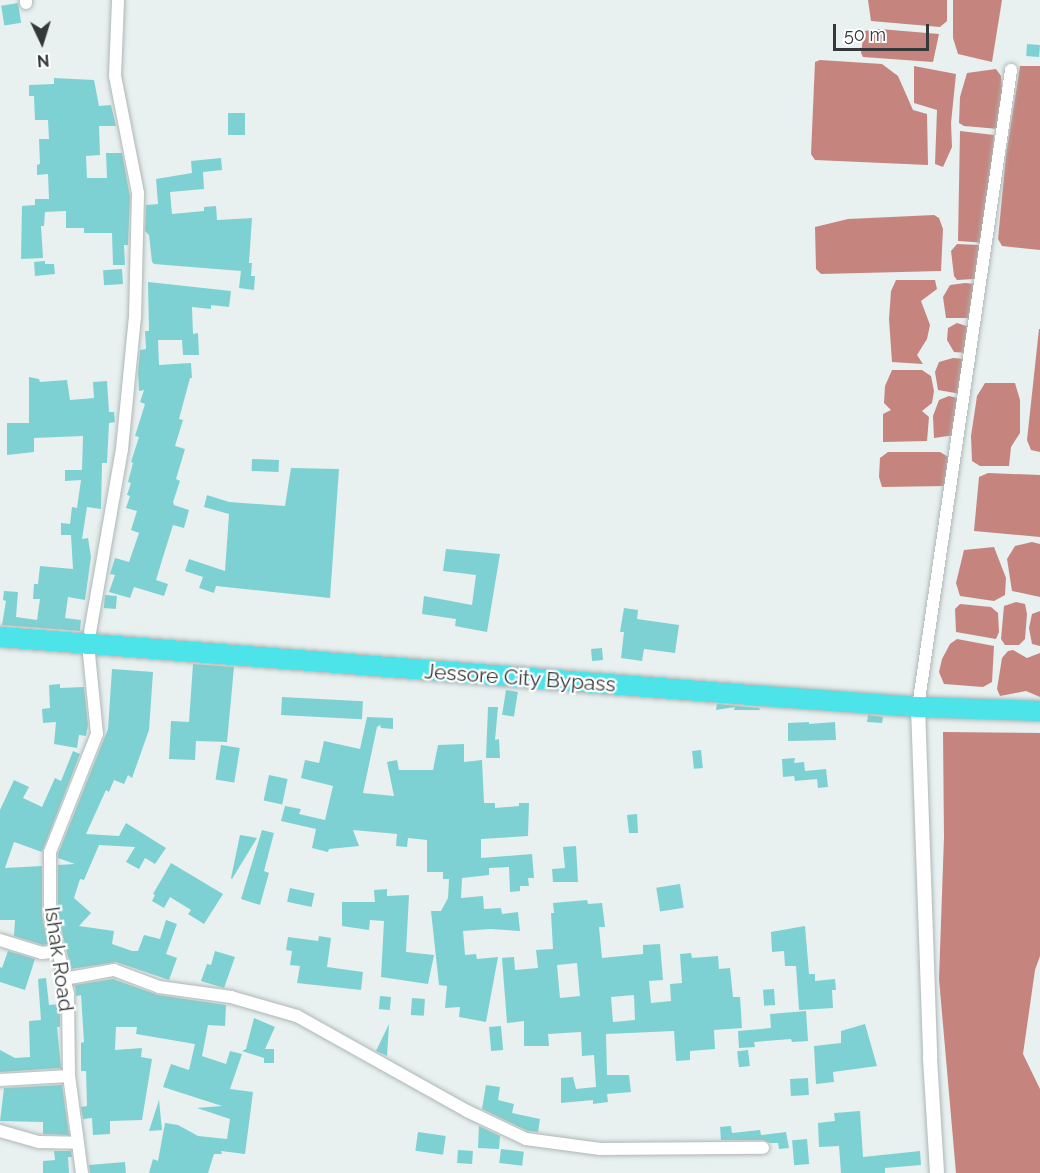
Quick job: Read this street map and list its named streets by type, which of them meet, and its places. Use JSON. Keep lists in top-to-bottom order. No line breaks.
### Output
{"streets":{"highway":["Jessore City Bypass"],"street":["Ishak Road"]},"crossings":[["Jessore City Bypass","Ishak Road"]],"scale_bar":"50 m","north":"bottom"}
